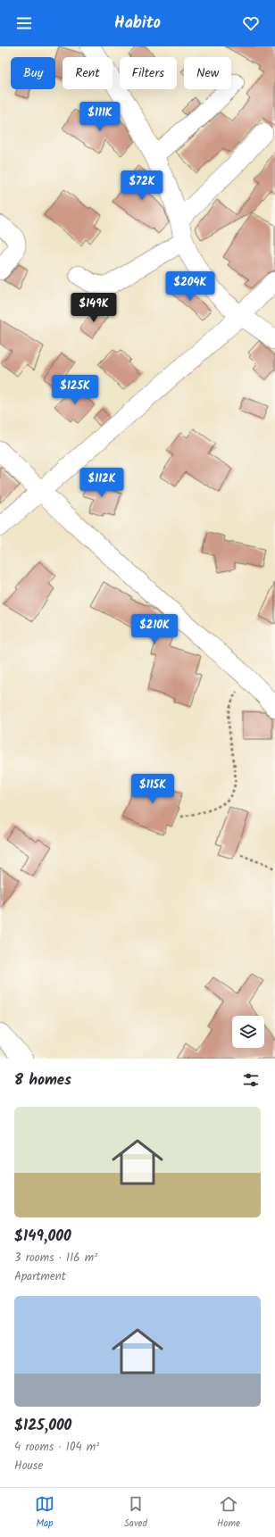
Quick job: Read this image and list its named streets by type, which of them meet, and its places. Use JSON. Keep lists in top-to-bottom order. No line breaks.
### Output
{"page":{"header":"Habito","chip":["Buy","Rent","Filters","New"],"price":["$111K","$72K","$204K","$149K","$125K","$112K","$210K","$115K"],"heading":"8 homes","list":[{"name":"$149,000","note":"3 rooms · 116 m² · Apartment"},{"name":"$125,000","note":"4 rooms · 104 m² · House"}],"tabs":["Map","Saved","Home"]}}
